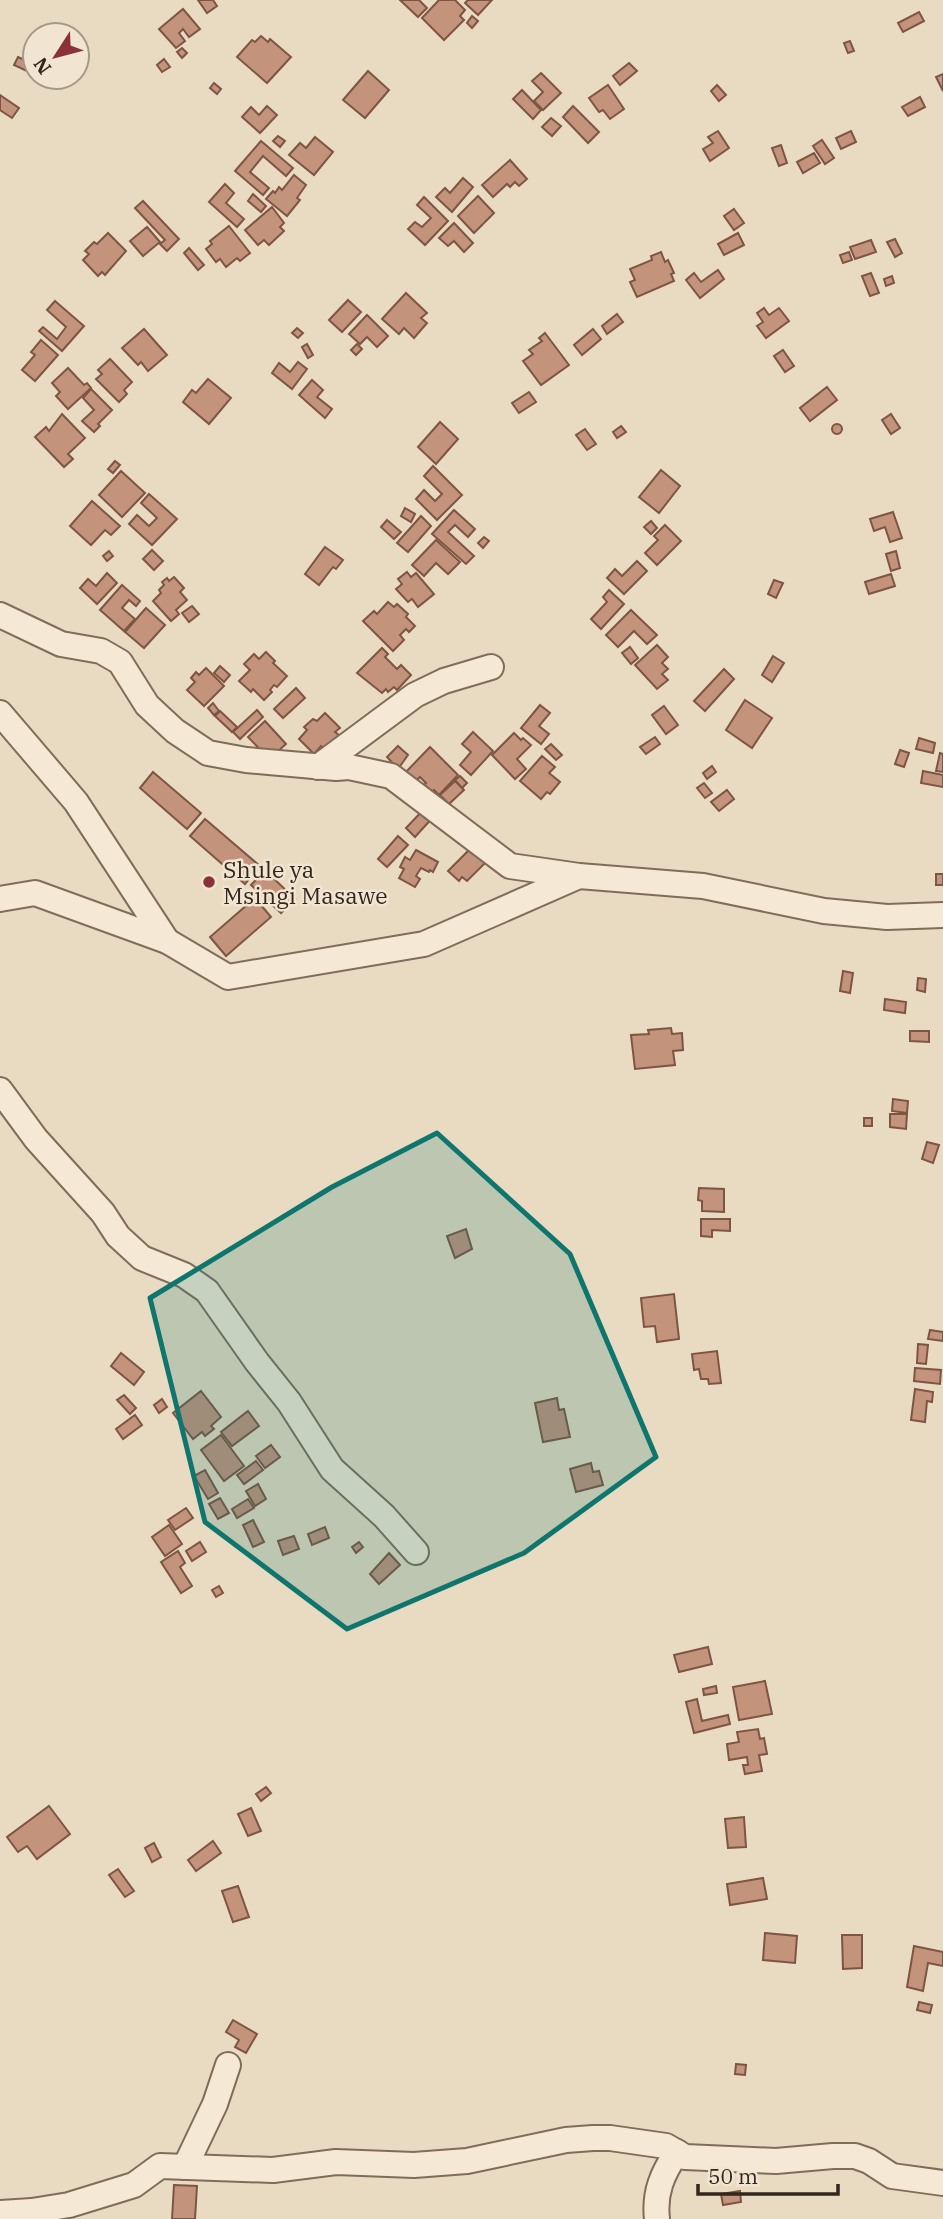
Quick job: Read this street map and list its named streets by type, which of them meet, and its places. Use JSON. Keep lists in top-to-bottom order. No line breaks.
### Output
{"places":["Shule ya Msingi Masawe"],"scale_bar":"50 m","north":"bottom left"}
